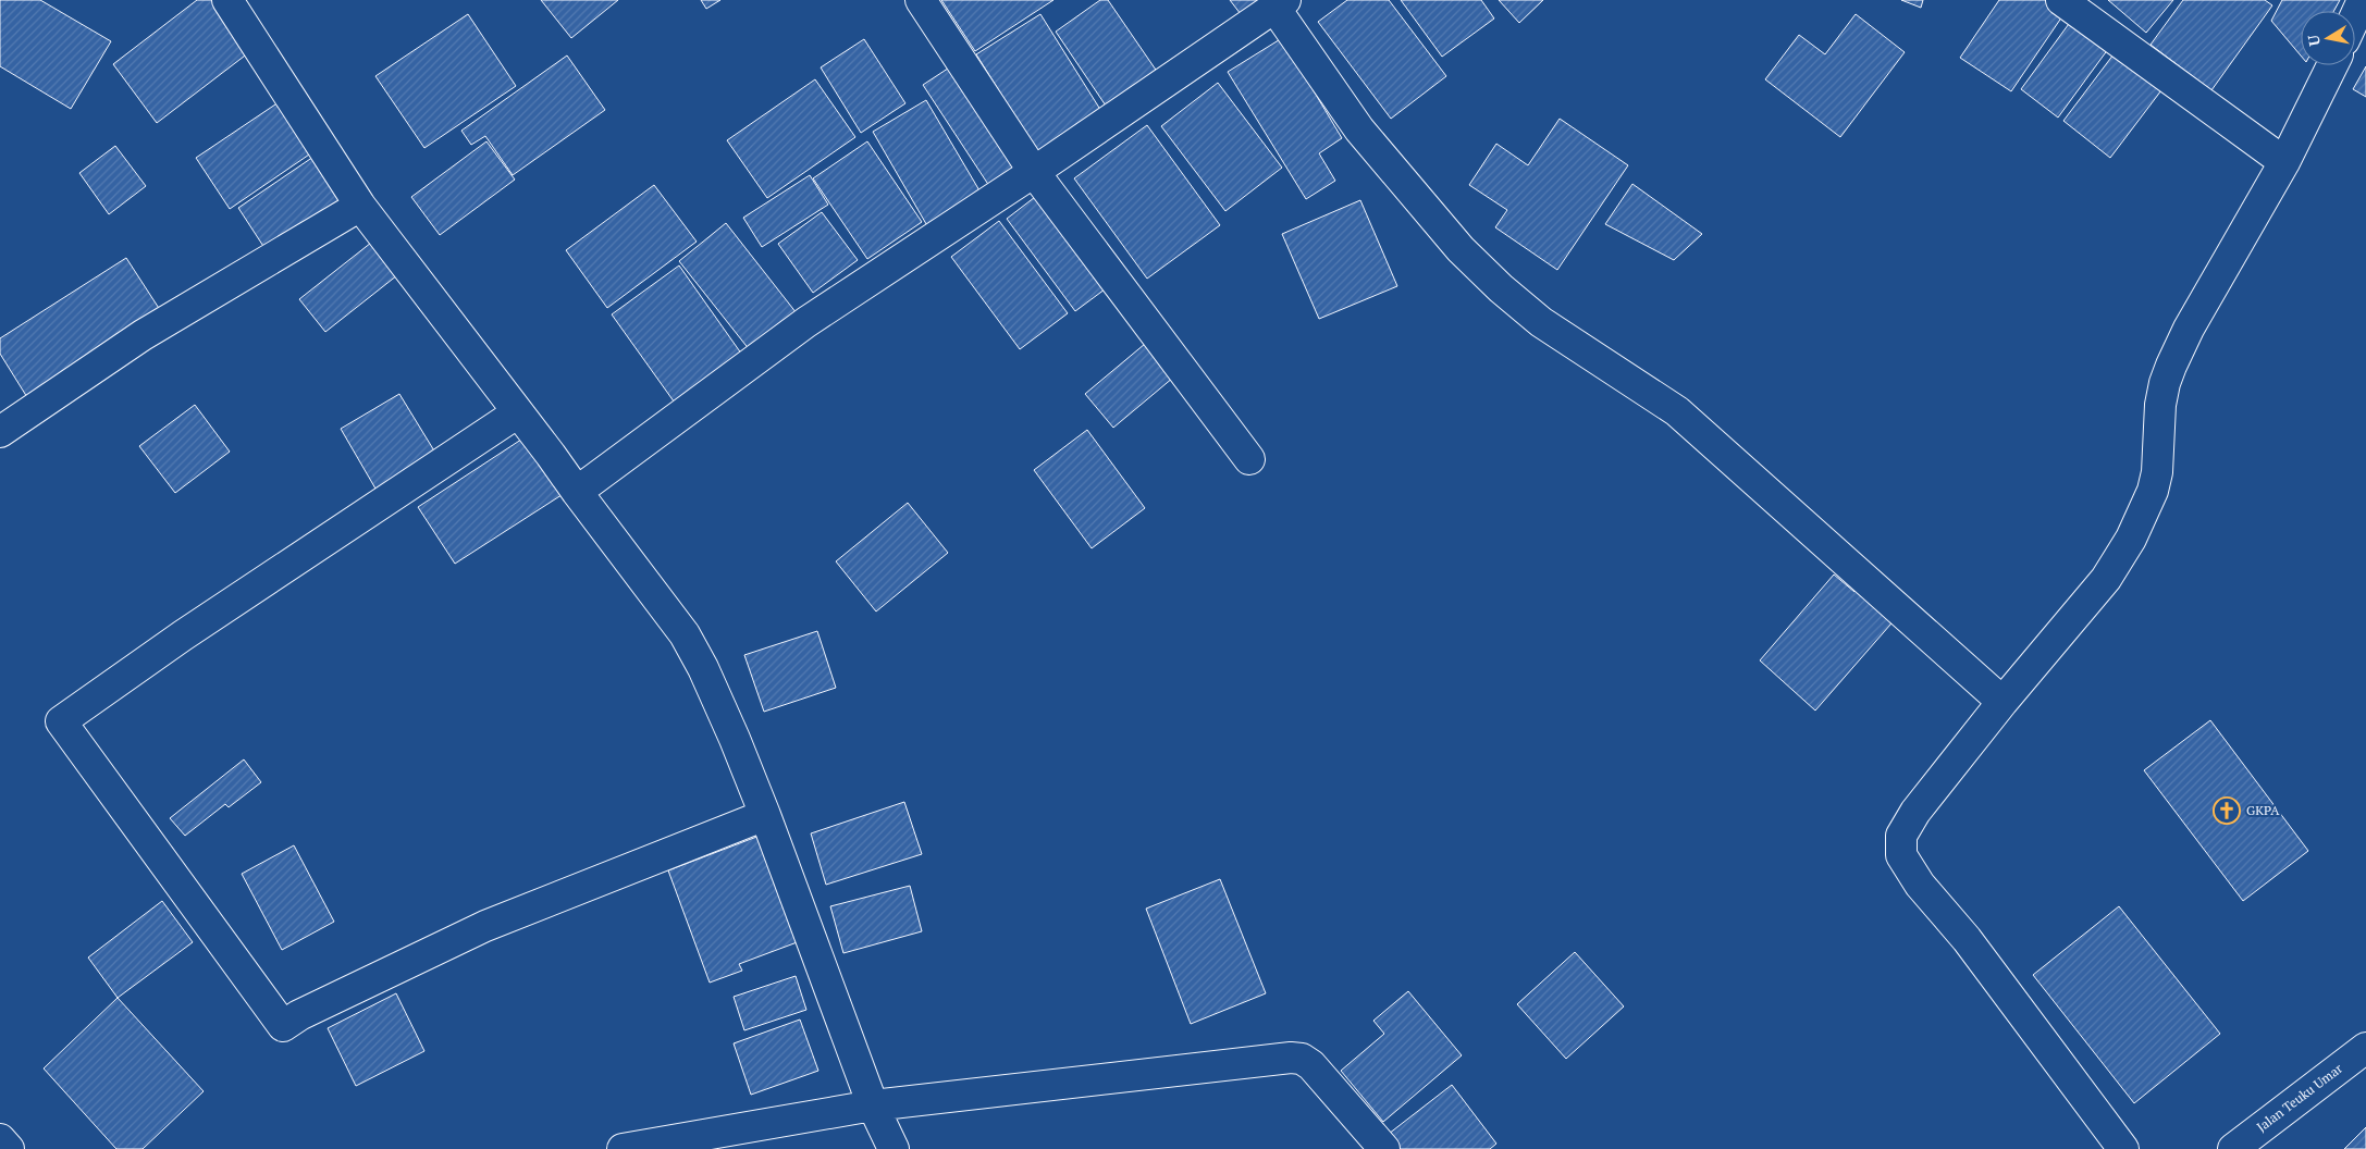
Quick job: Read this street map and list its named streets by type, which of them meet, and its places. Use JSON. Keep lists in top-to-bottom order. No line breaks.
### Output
{"streets":{"street":["Jalan Teuku Umar"]},"places":{"church":["GKPA"]},"north":"left"}
